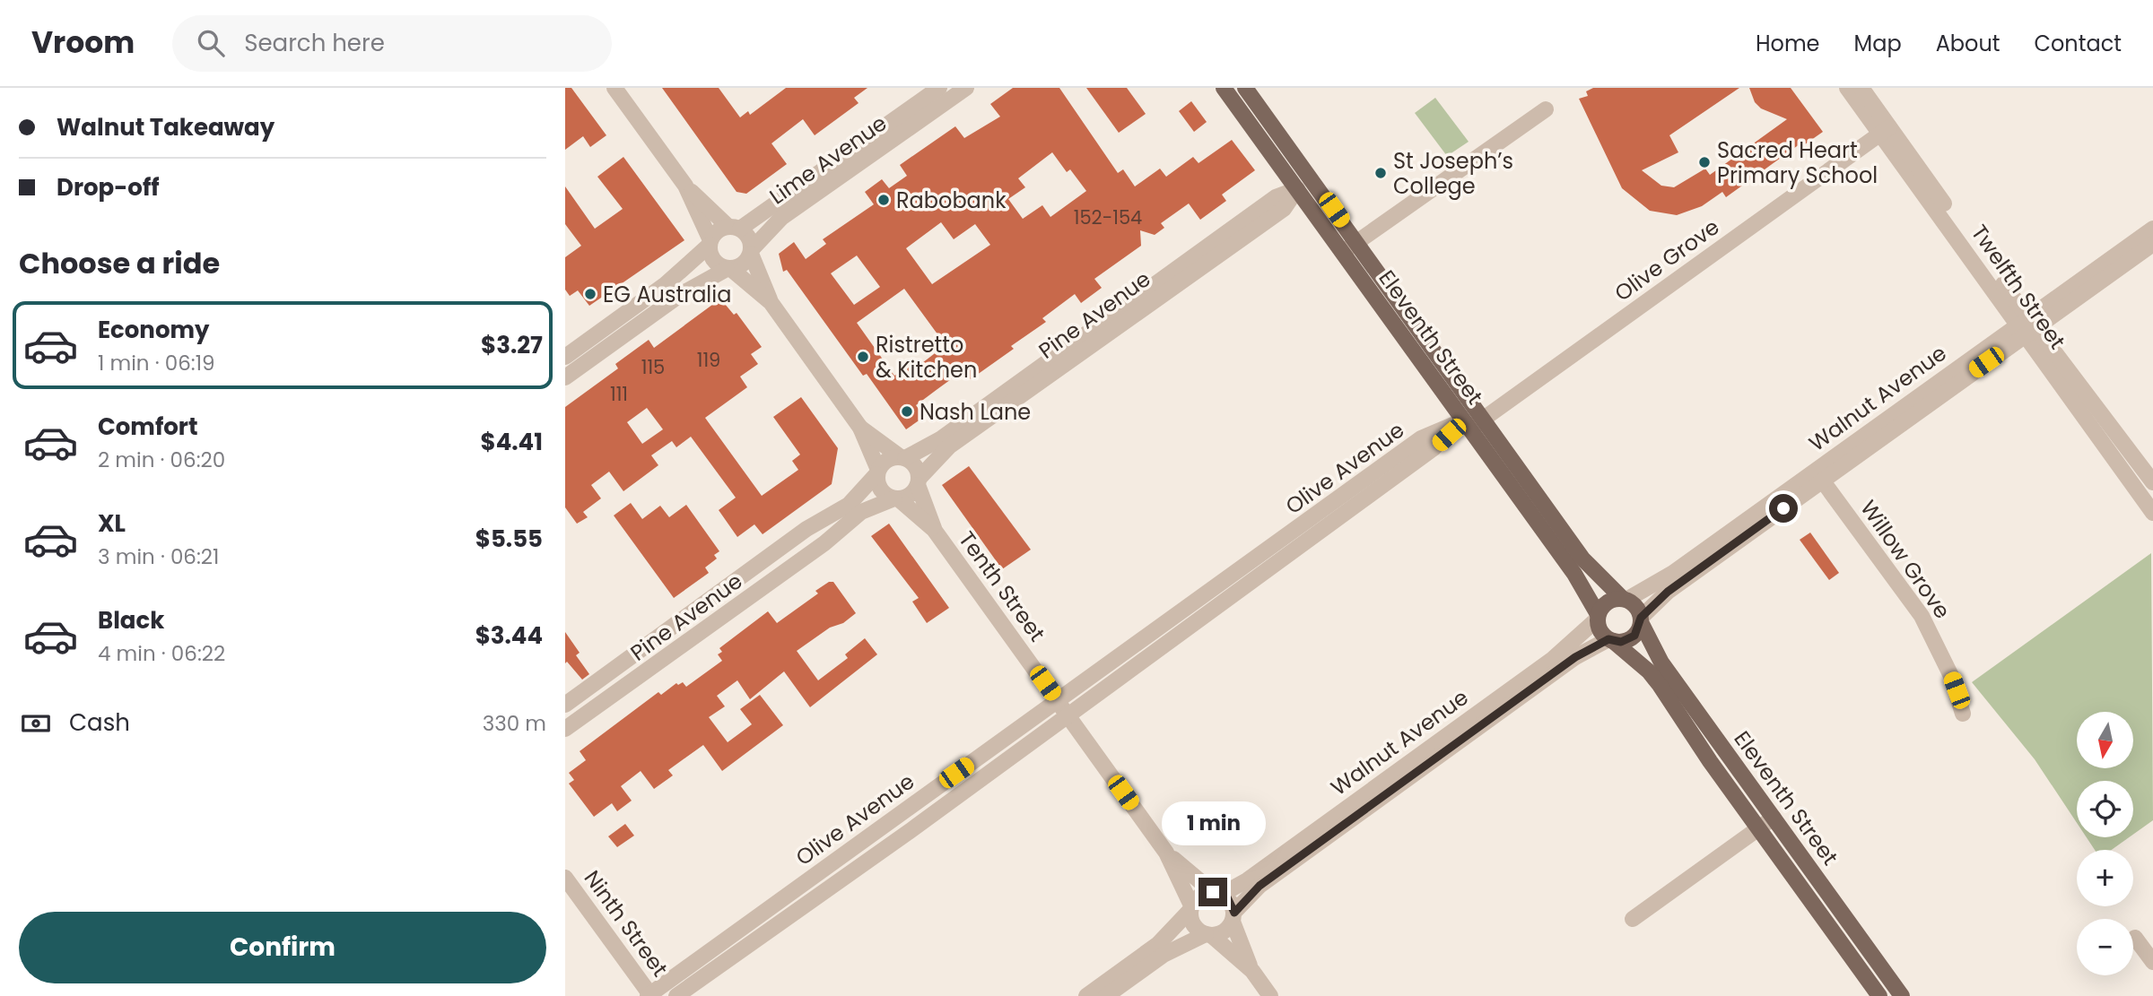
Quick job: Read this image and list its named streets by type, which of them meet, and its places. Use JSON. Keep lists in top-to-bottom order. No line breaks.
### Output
{"streets":{"main road":["Pine Avenue","Eleventh Street"],"street":["Lime Avenue","Olive Grove","Twelfth Street","Walnut Avenue","Olive Avenue","Willow Grove","Tenth Street","Ninth Street"]},"crossings":[["Olive Grove","Twelfth Street"],["Olive Grove","Eleventh Street"],["Olive Grove","Olive Avenue"],["Twelfth Street","Walnut Avenue"],["Pine Avenue","Eleventh Street"],["Pine Avenue","Tenth Street"],["Eleventh Street","Walnut Avenue"],["Eleventh Street","Olive Avenue"],["Walnut Avenue","Willow Grove"],["Walnut Avenue","Tenth Street"],["Olive Avenue","Tenth Street"],["Olive Avenue","Ninth Street"]],"places":["Sacred Heart Primary School","St Joseph’s College","Rabobank","EG Australia","Ristretto & Kitchen","Nash Lane"],"house_numbers":["152-154","119","115","111"],"north":"bottom","page":{"header":"Vroom","search":"Search here","nav":["Home","Map","About","Contact"],"banner":["Walnut Takeaway","Drop-off"],"heading":"Choose a ride","list":[{"name":"Economy","note":"1 min · 06:19","value":"$3.27"},{"name":"Comfort","note":"2 min · 06:20","value":"$4.41"},{"name":"XL","note":"3 min · 06:21","value":"$5.55"},{"name":"Black","note":"4 min · 06:22","value":"$3.44"}],"pay":["Cash","330 m"],"map_buttons":["+","−"],"bubble":"1 min","buttons":"Confirm"}}
